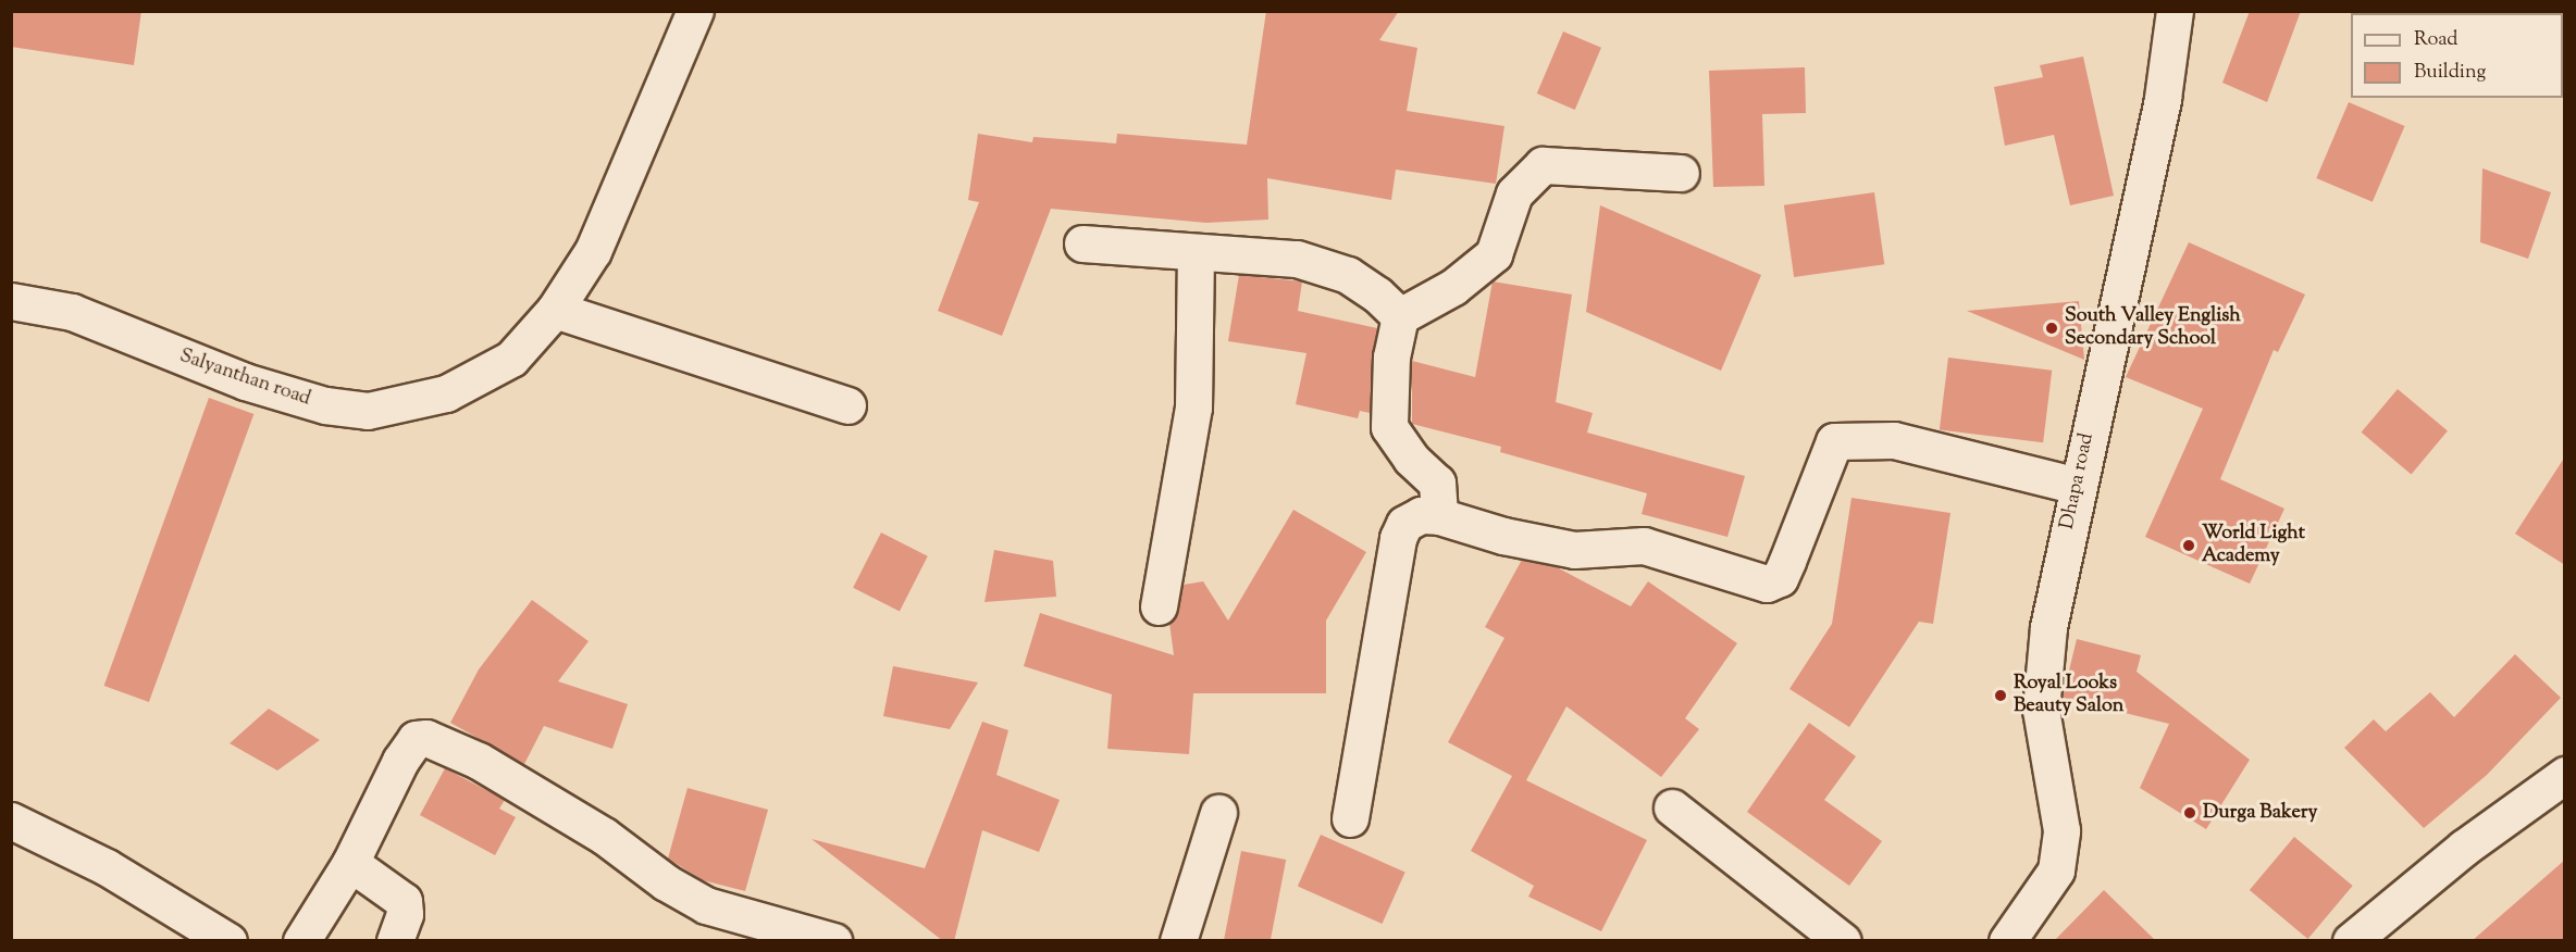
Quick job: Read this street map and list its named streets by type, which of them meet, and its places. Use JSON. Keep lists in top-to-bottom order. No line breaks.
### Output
{"streets":{"street":["Salyanthan road","Dhapa road"]},"places":["South Valley English Secondary School","World Light Academy","Royal Looks Beauty Salon","Durga Bakery"],"legend":["Road","Building"]}
